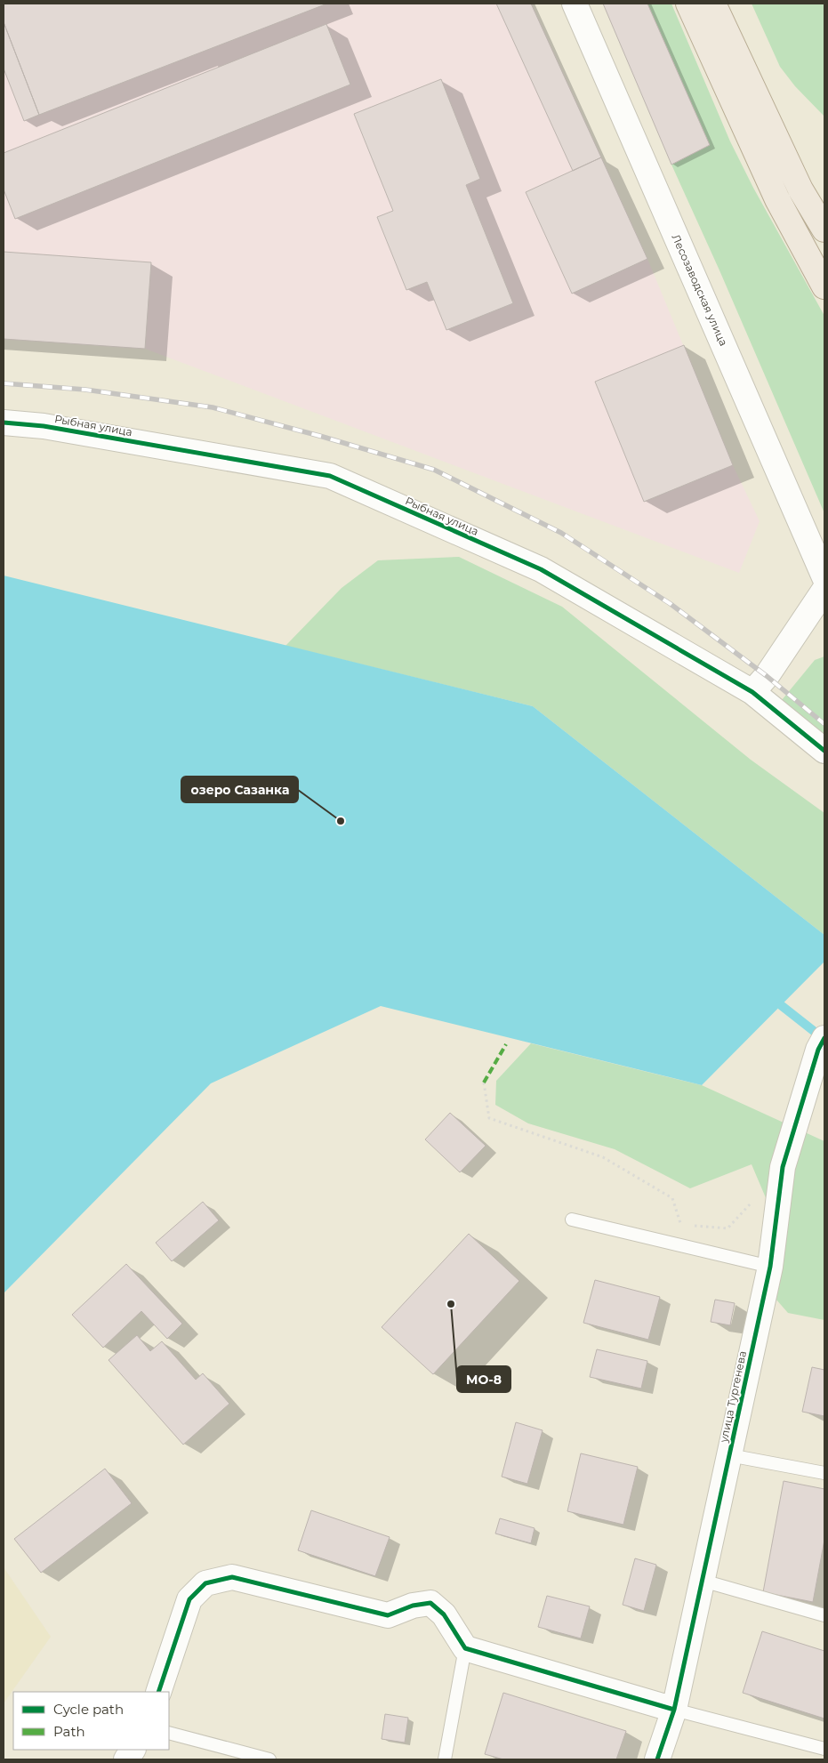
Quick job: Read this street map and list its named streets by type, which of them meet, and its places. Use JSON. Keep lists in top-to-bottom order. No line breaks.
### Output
{"streets":{"street":["Лесозаводская улица","Рыбная улица","улица Тургенева"]},"places":["озеро Сазанка","MO-8"],"legend":["Cycle path","Path"]}
